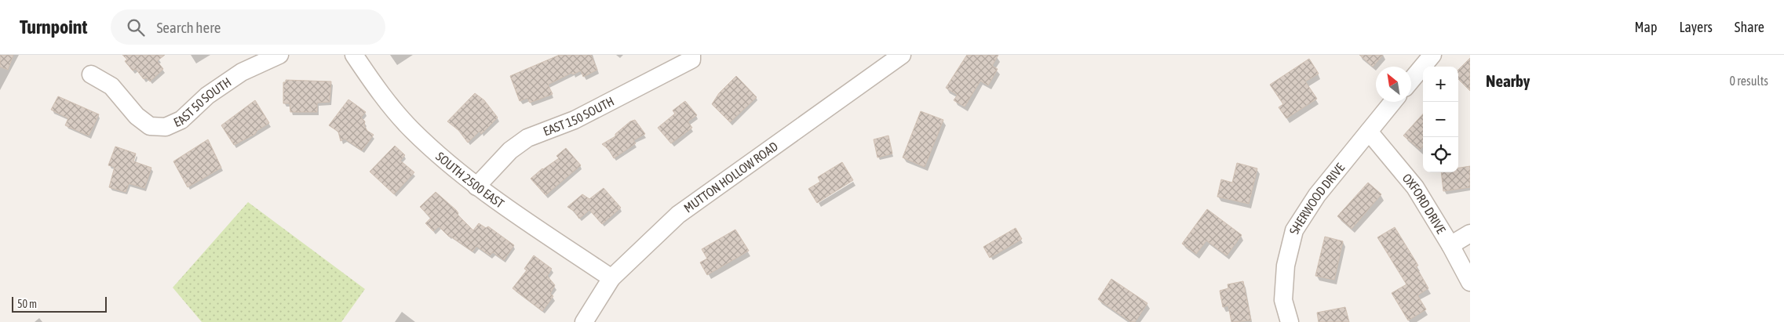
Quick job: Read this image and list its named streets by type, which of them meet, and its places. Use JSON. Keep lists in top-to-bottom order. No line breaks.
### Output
{"streets":{"street":["EAST 50 SOUTH","EAST 150 SOUTH","MUTTON HOLLOW ROAD","SOUTH 2500 EAST","SHERWOOD DRIVE","OXFORD DRIVE"]},"crossings":[["EAST 150 SOUTH","SOUTH 2500 EAST"],["MUTTON HOLLOW ROAD","SOUTH 2500 EAST"],["SHERWOOD DRIVE","OXFORD DRIVE"]],"scale_bar":"50 m","north":"top left","page":{"header":"Turnpoint","search":"Search here","nav":["Map","Layers","Share"],"heading":["Nearby","0 results"],"map_buttons":["+","−"],"scale":"50 m"}}
